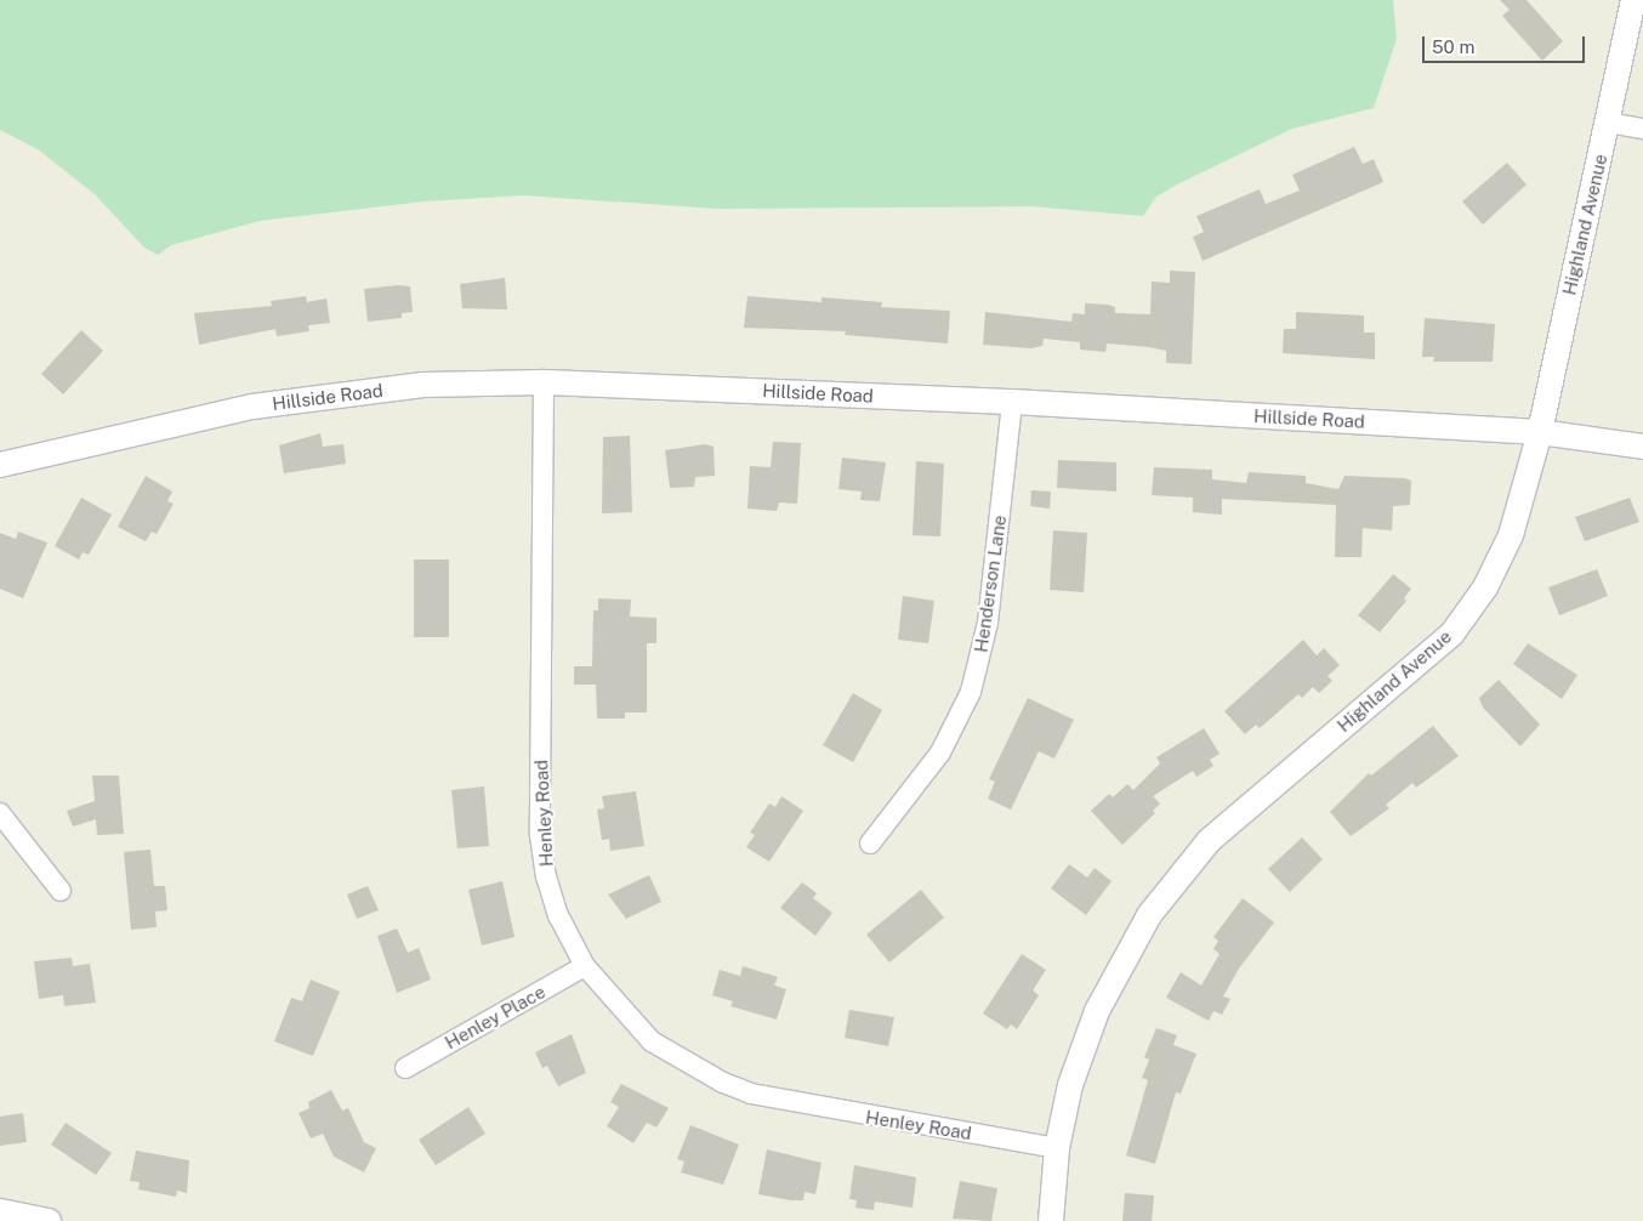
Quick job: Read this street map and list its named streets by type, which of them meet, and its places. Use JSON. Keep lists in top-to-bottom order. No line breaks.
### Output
{"streets":{"street":["Highland Avenue","Hillside Road","Henderson Lane","Henley Road","Henley Place"]},"crossings":[["Highland Avenue","Hillside Road"],["Highland Avenue","Henley Road"],["Hillside Road","Henderson Lane"],["Hillside Road","Henley Road"],["Henley Road","Henley Place"]],"scale_bar":"50 m"}
